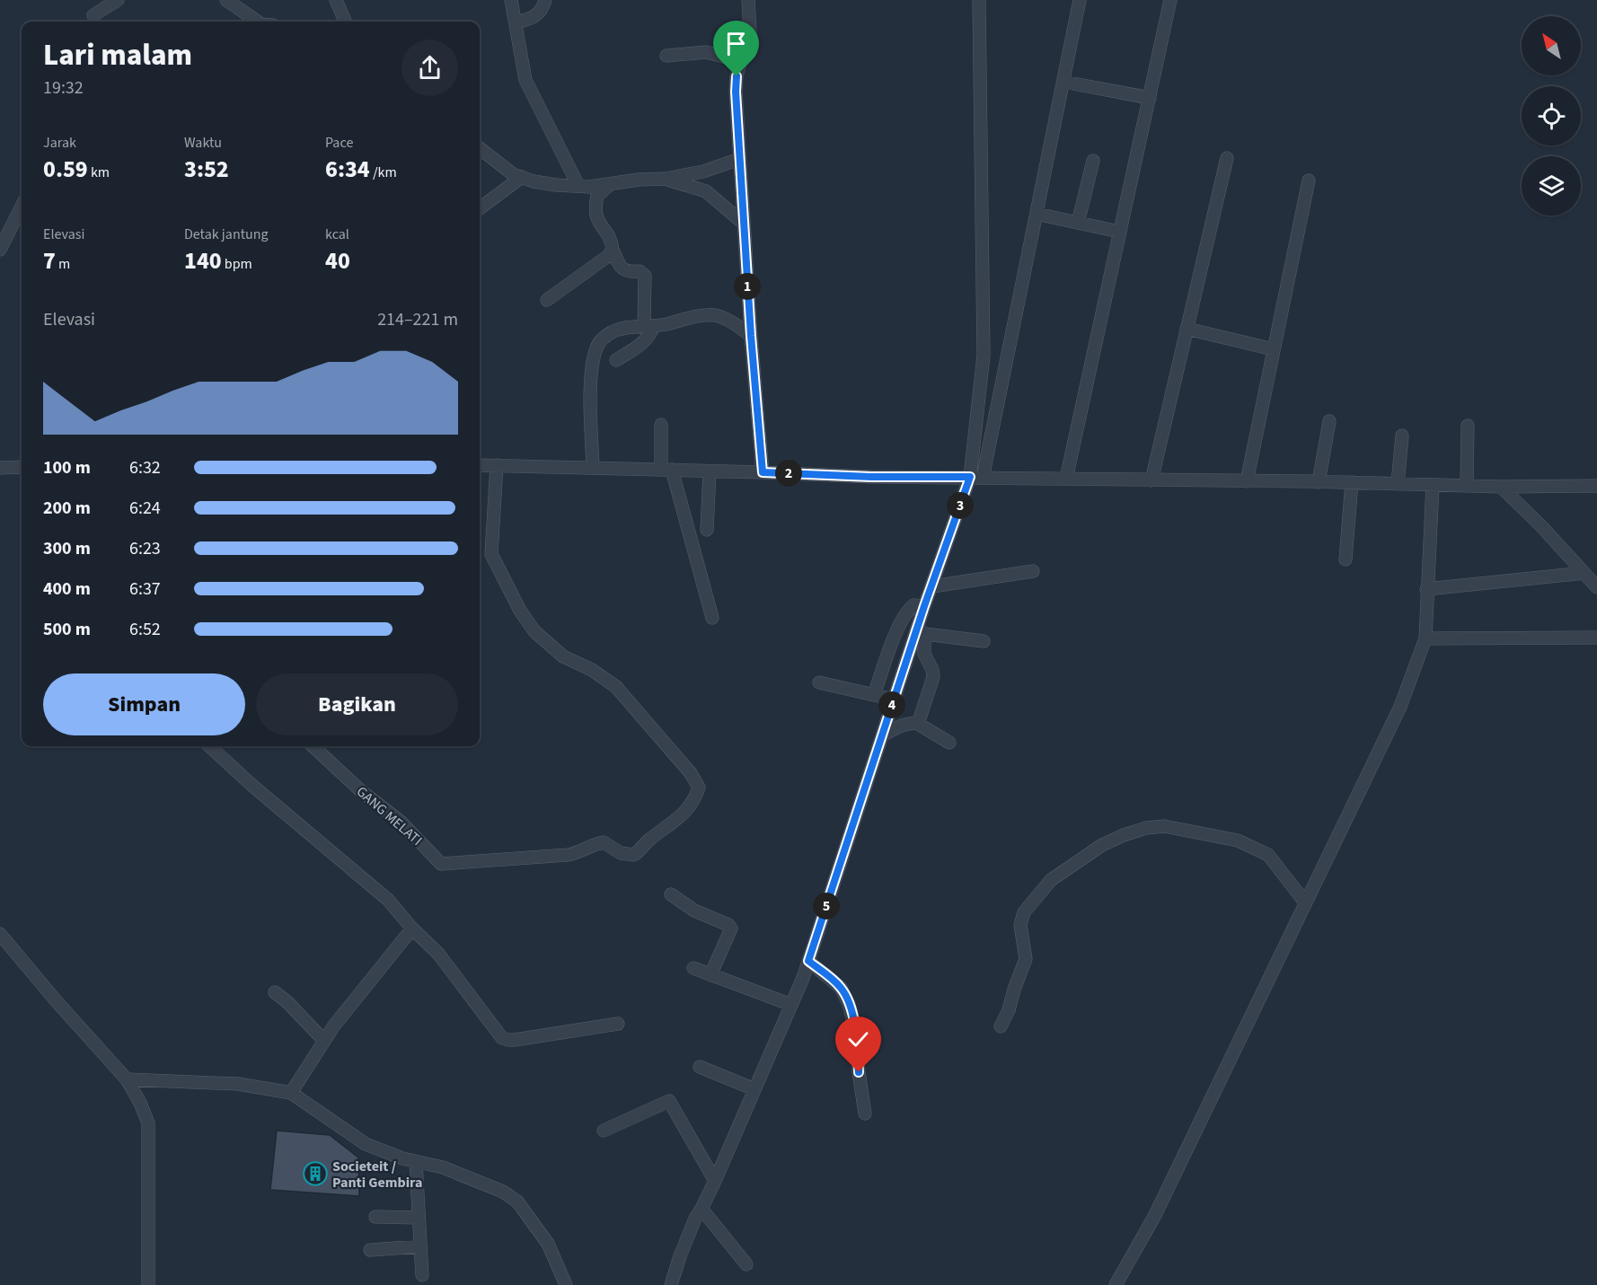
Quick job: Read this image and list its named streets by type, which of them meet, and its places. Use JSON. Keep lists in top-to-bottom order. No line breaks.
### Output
{"streets":{"street":["GANG MELATI"]},"places":{"building":["Societeit / Panti Gembira"]},"north":"top left","page":{"heading":["Lari malam","19:32"],"stats":[["Jarak","0.59 km"],["Waktu","3:52"],["Pace","6:34 /km"],["Elevasi","7 m"],["Detak jantung","140 bpm"],["kcal","40"]],"pins":["1","2","3","4","5"],"chart":["Elevasi","214–221 m"],"list":[{"name":"100 m","note":"6:32"},{"name":"200 m","note":"6:24"},{"name":"300 m","note":"6:23"},{"name":"400 m","note":"6:37"},{"name":"500 m","note":"6:52"}],"buttons":["Simpan","Bagikan"]}}
